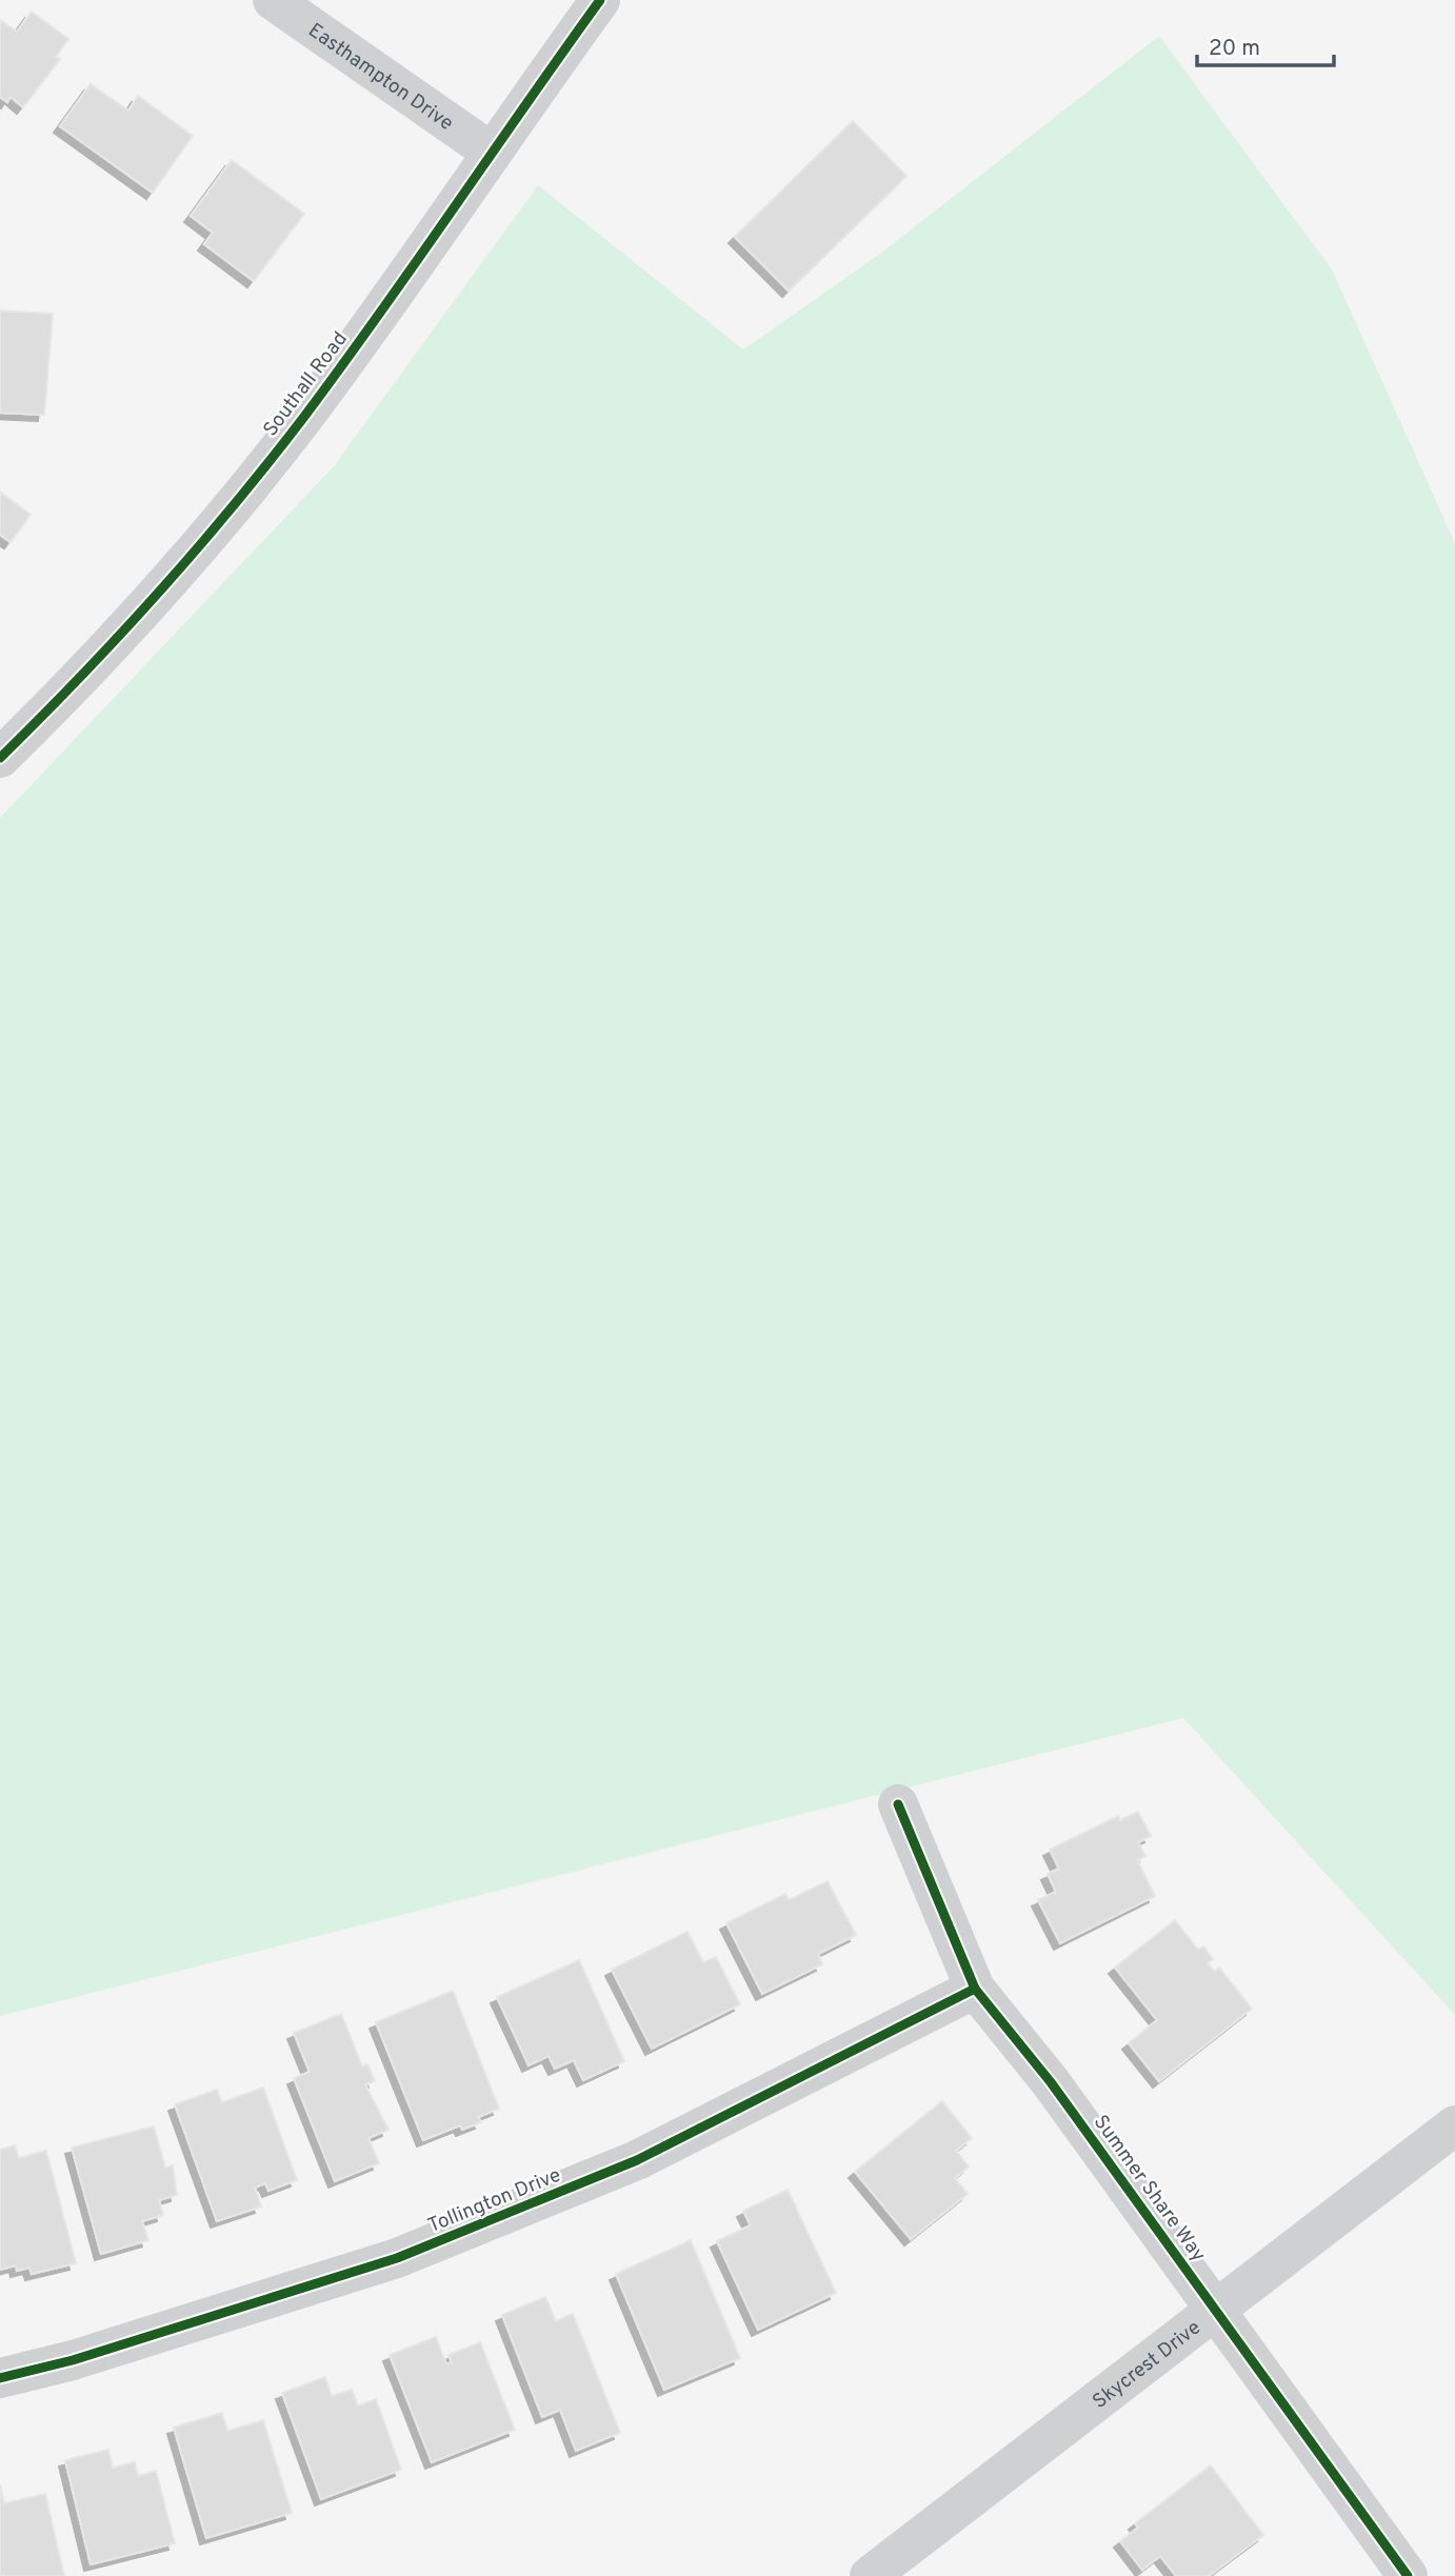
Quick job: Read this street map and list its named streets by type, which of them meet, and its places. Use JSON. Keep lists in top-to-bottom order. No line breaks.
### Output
{"streets":{"street":["Easthampton Drive","Southall Road","Summer Share Way","Tollington Drive","Skycrest Drive"]},"crossings":[["Easthampton Drive","Southall Road"],["Summer Share Way","Tollington Drive"],["Summer Share Way","Skycrest Drive"]],"scale_bar":"20 m"}
